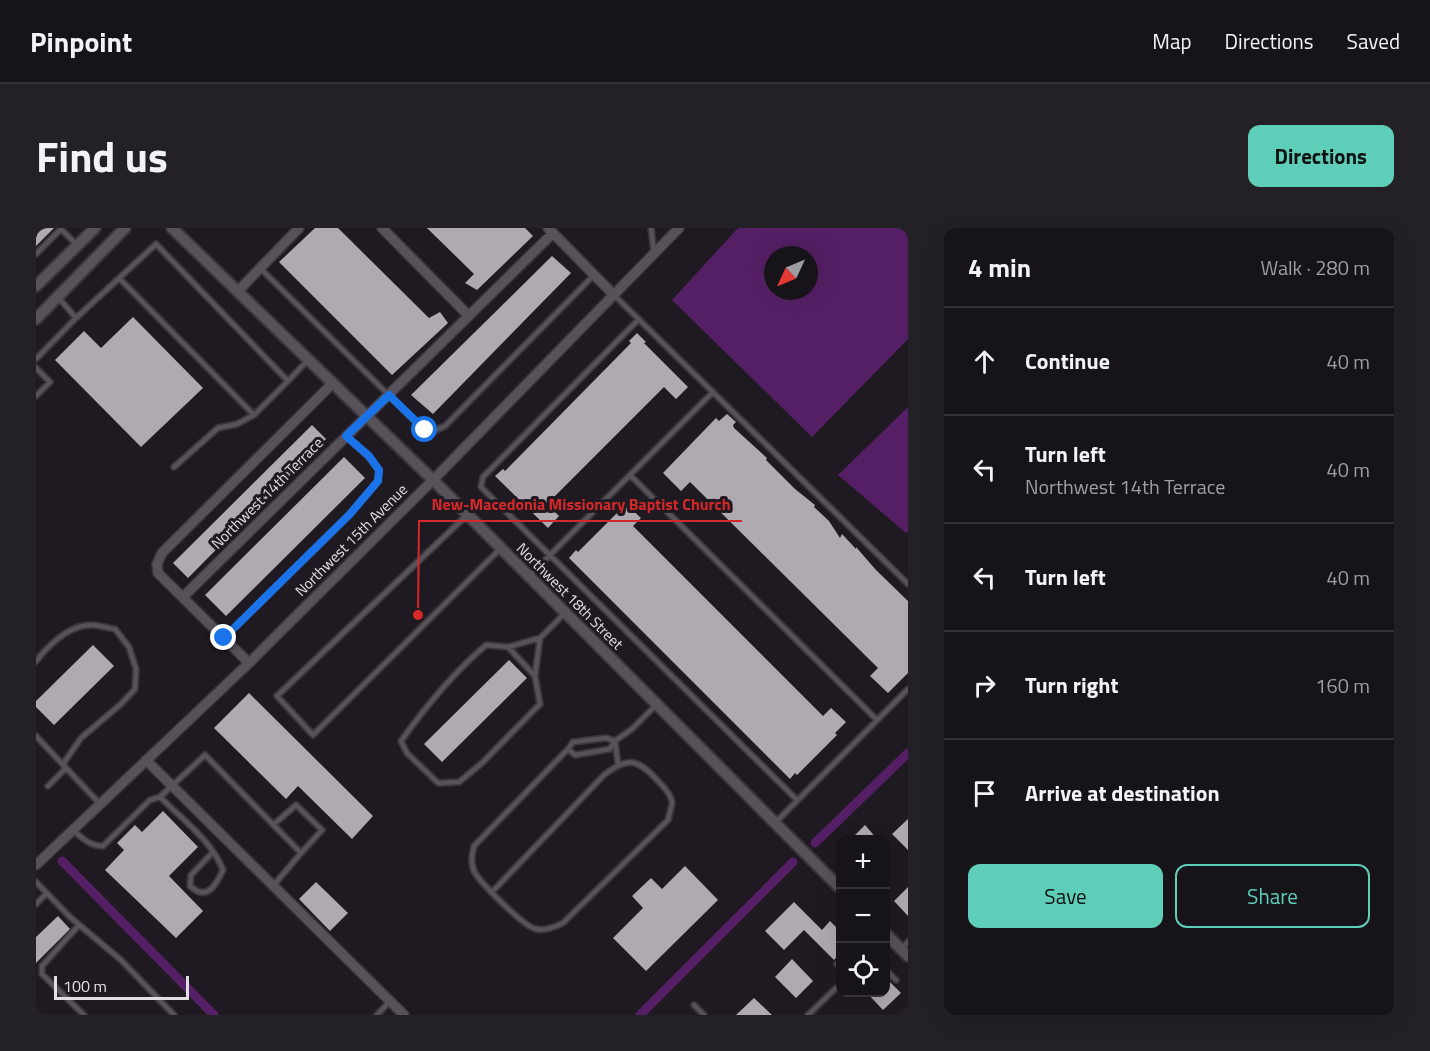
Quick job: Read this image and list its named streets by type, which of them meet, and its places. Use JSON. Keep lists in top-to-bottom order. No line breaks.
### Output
{"streets":{"street":["Northwest 14th Terrace","Northwest 15th Avenue","Northwest 18th Street"]},"crossings":[["Northwest 14th Terrace","Northwest 18th Street"],["Northwest 15th Avenue","Northwest 18th Street"]],"places":["New-Macedonia Missionary Baptist Church"],"scale_bar":"100 m","north":"bottom left","page":{"header":"Pinpoint","nav":["Map","Directions","Saved"],"title":"Find us","buttons":["Directions",["Save","Share"]],"heading":["4 min","Walk · 280 m"],"list":[["Continue","40 m"],["Turn left","Northwest 14th Terrace","40 m"],["Turn left","40 m"],["Turn right","160 m"],"Arrive at destination"],"map_buttons":["+","−"],"scale":"100 m"}}
